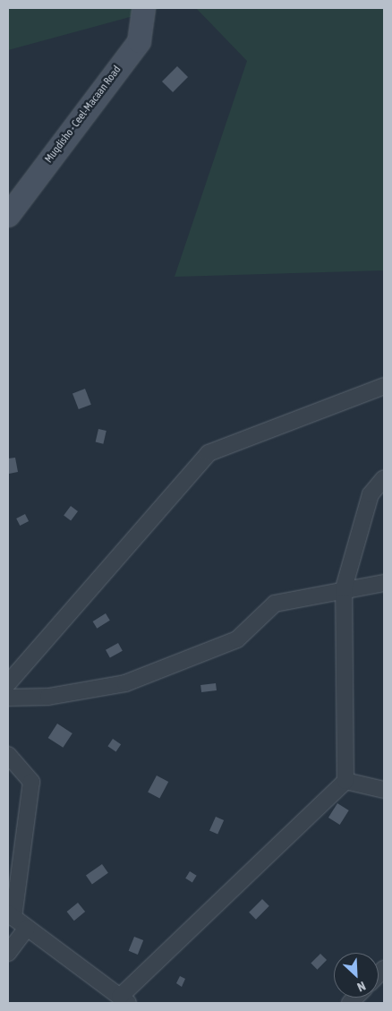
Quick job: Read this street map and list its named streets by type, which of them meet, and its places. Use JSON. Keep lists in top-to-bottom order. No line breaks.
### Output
{"streets":{"street":["Muqdisho - Ceel-Macaan Road"]},"north":"bottom right"}
